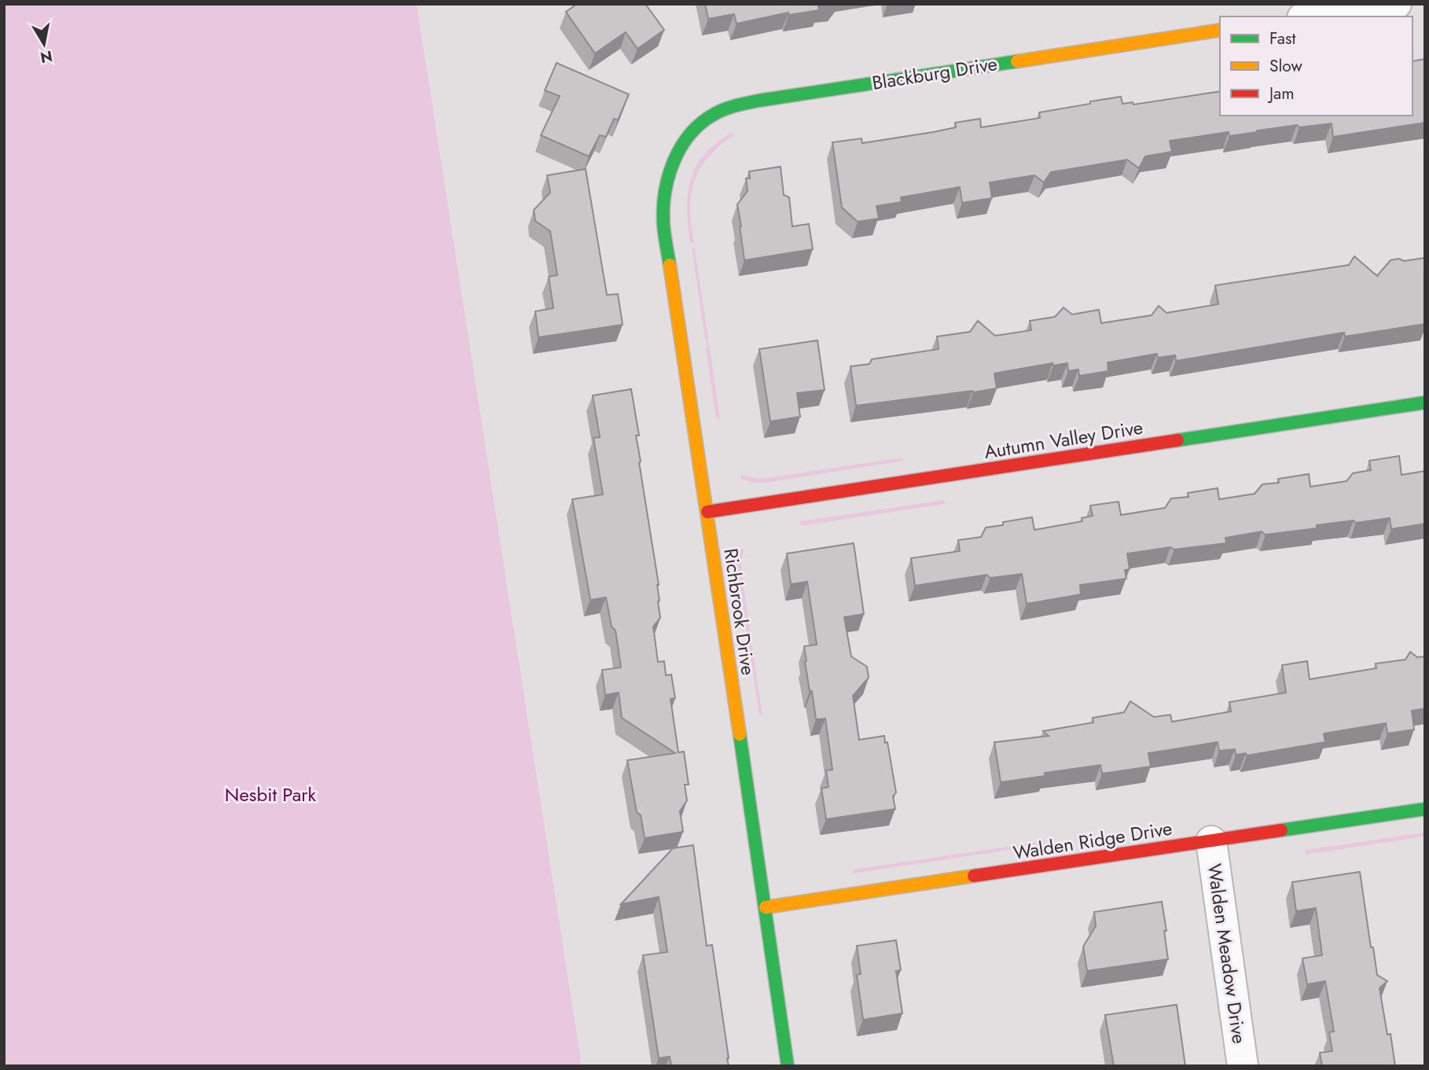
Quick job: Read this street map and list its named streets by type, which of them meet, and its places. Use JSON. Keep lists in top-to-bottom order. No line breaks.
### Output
{"streets":{"street":["Blackburg Drive","Autumn Valley Drive","Richbrook Drive","Walden Ridge Drive","Walden Meadow Drive"]},"crossings":[["Blackburg Drive","Richbrook Drive"],["Autumn Valley Drive","Richbrook Drive"],["Richbrook Drive","Walden Ridge Drive"],["Walden Ridge Drive","Walden Meadow Drive"]],"parks":["Nesbit Park"],"legend":["Fast","Slow","Jam"],"north":"bottom"}
